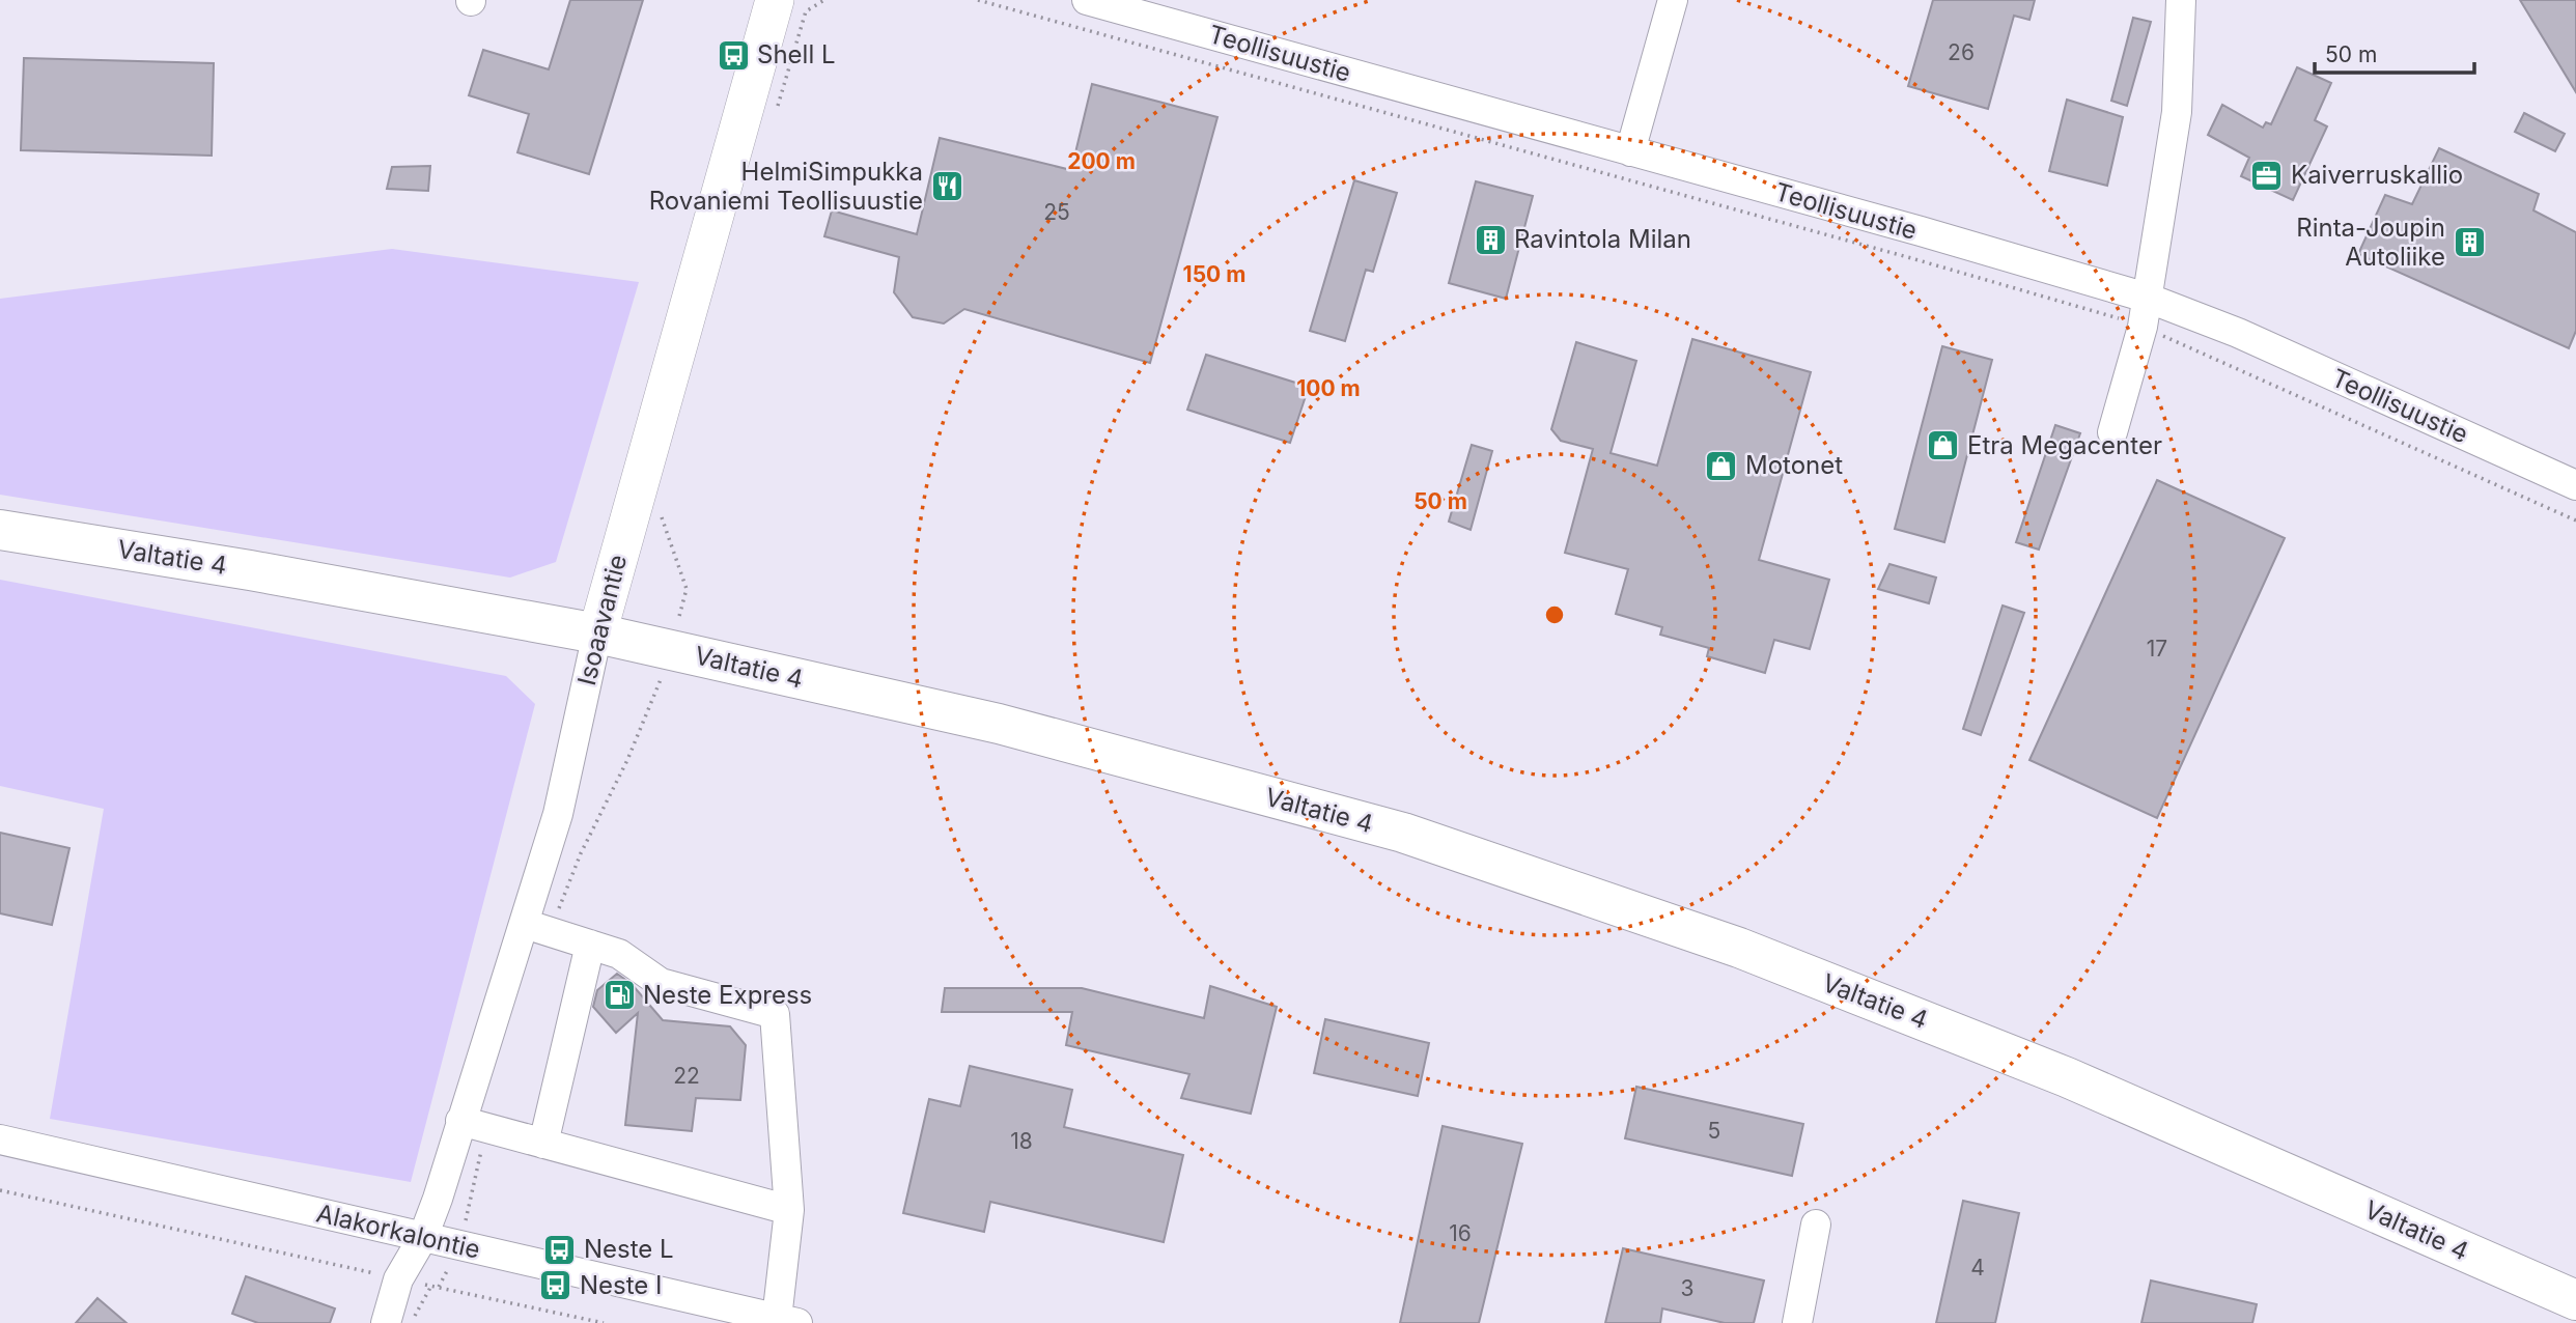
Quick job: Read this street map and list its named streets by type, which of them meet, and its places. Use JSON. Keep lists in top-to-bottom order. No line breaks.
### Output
{"streets":{"highway":["Valtatie 4"],"main road":["Isoaavantie"],"street":["Teollisuustie","Alakorkalontie"]},"crossings":[["Valtatie 4","Isoaavantie"],["Isoaavantie","Alakorkalontie"]],"places":{"bus stop":["Shell L","Neste L","Neste I"],"office":["Kaiverruskallio"],"restaurant":["HelmiSimpukka Rovaniemi Teollisuustie"],"building":["Ravintola Milan","Rinta-Joupin Autoliike"],"shop":["Etra Megacenter","Motonet"],"fuel station":["Neste Express"]},"house_numbers":["26","25","17","22","5","18","16","4","3"],"scale_bar":"50 m","rings":["200 m","150 m","100 m","50 m"]}
